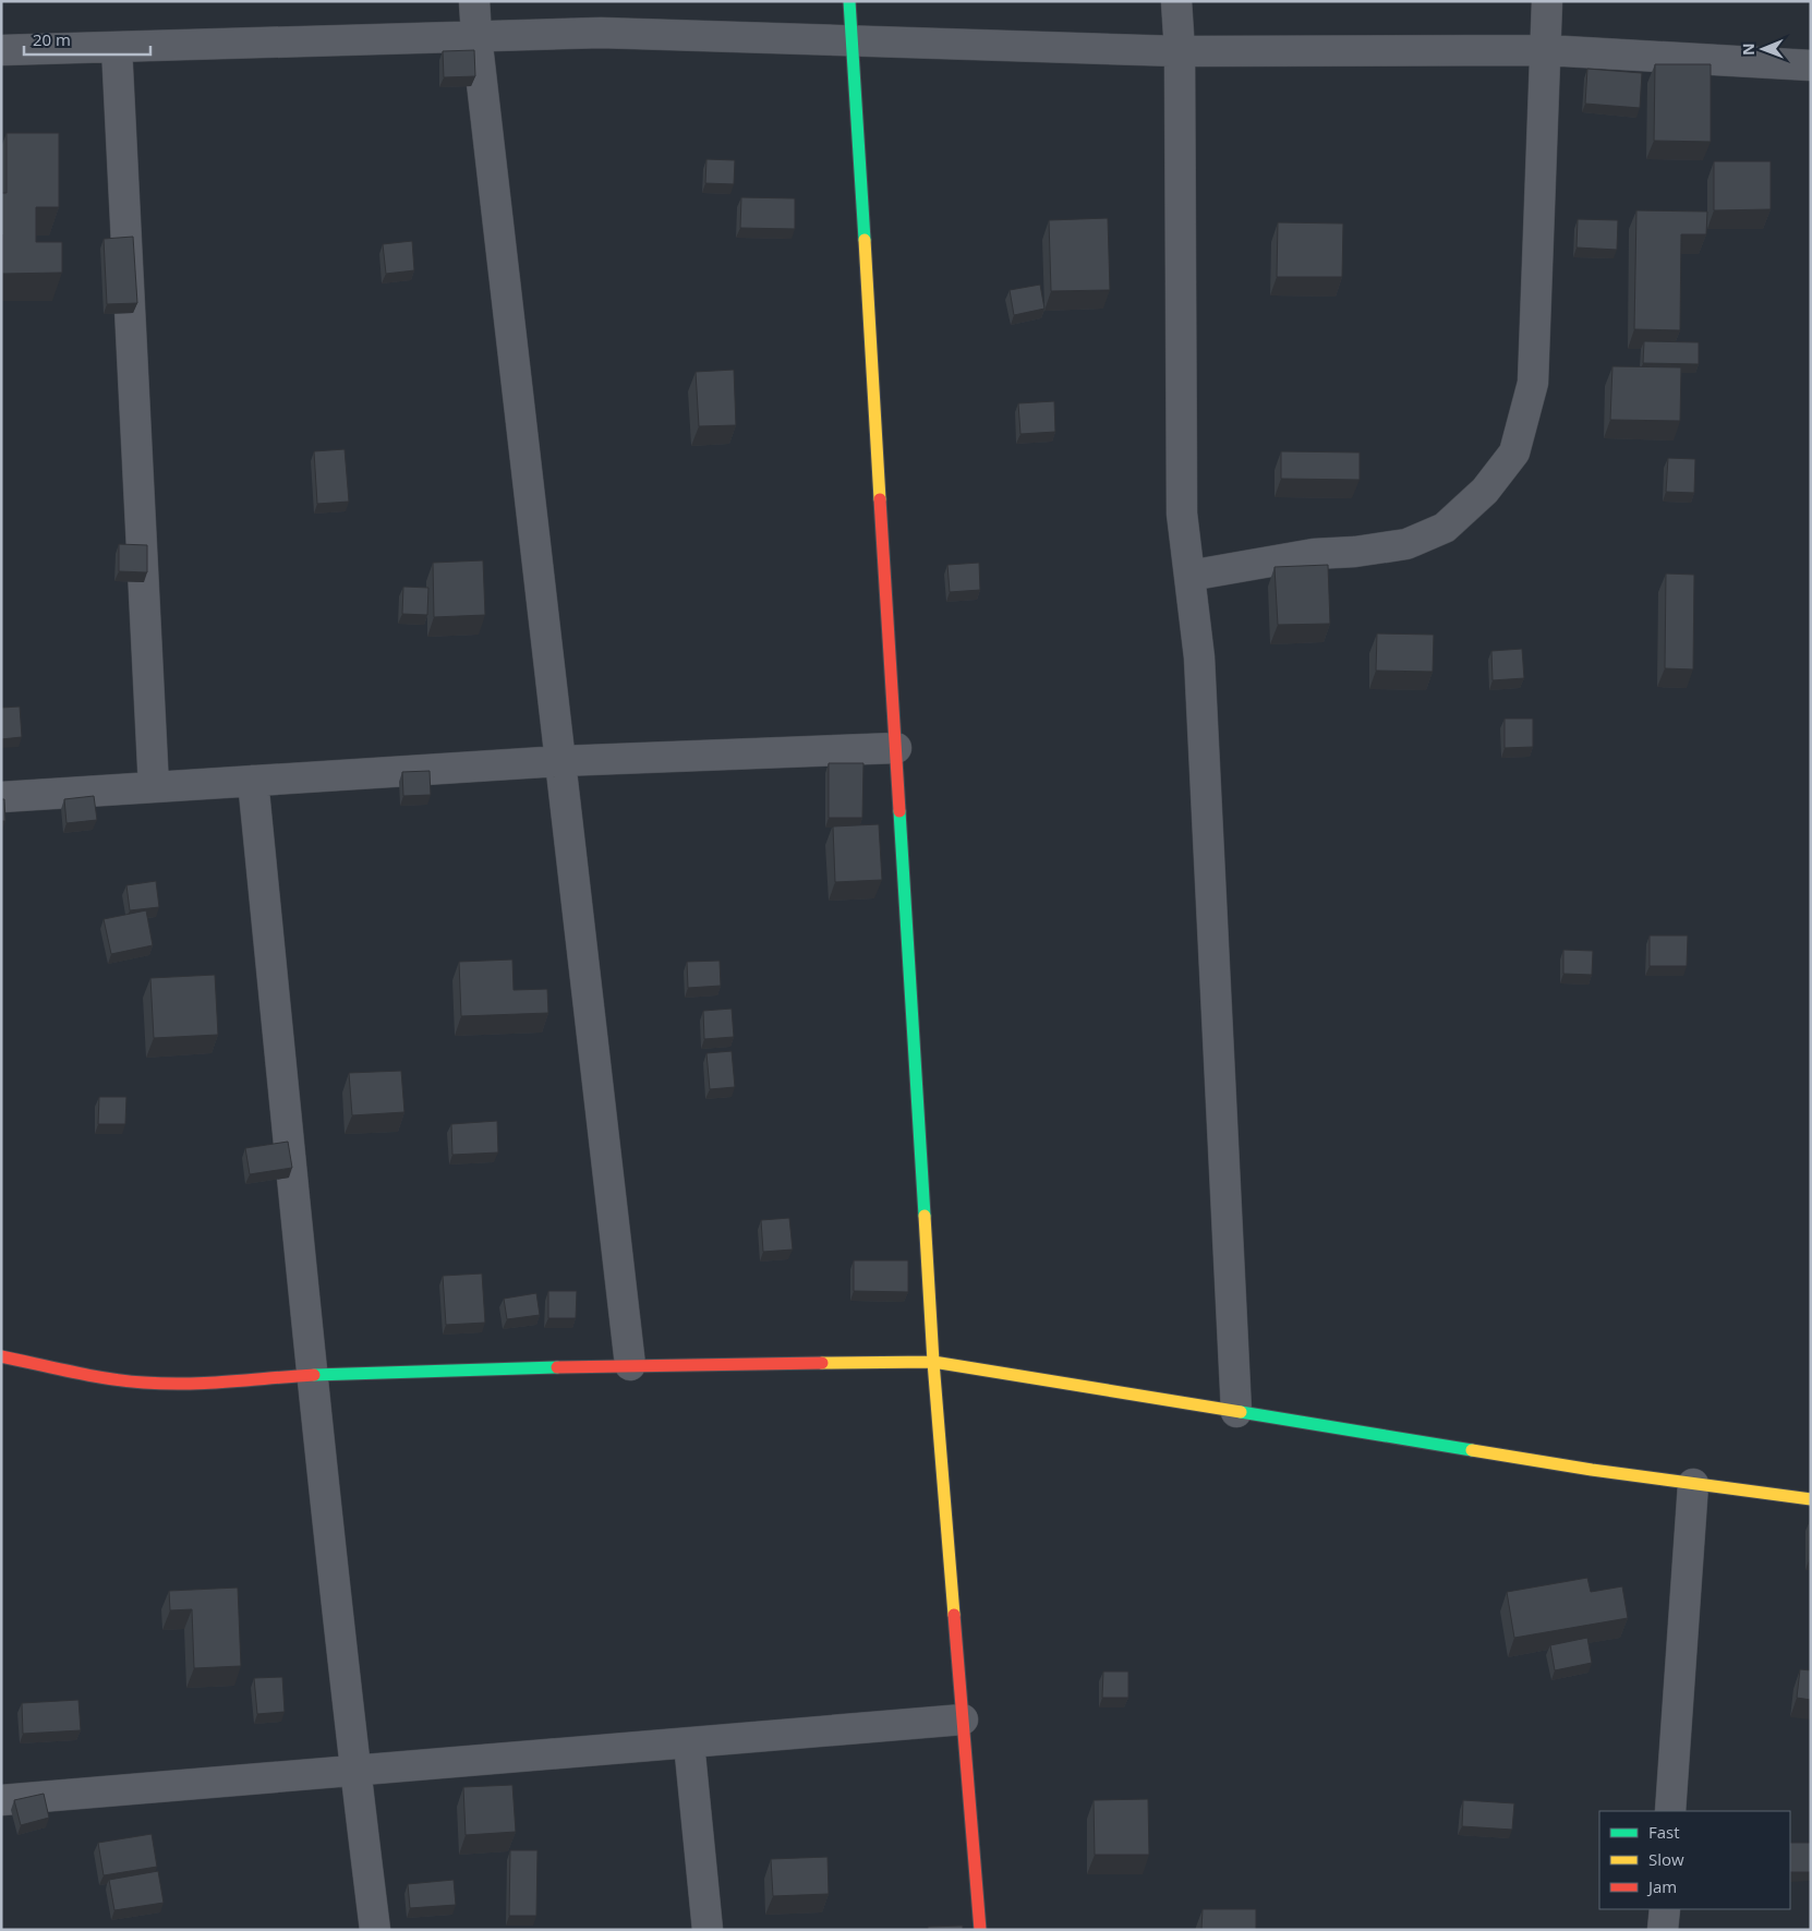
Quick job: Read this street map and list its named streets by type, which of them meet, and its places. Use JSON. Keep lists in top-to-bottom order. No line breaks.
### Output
{"legend":["Fast","Slow","Jam"],"scale_bar":"20 m","north":"left"}
